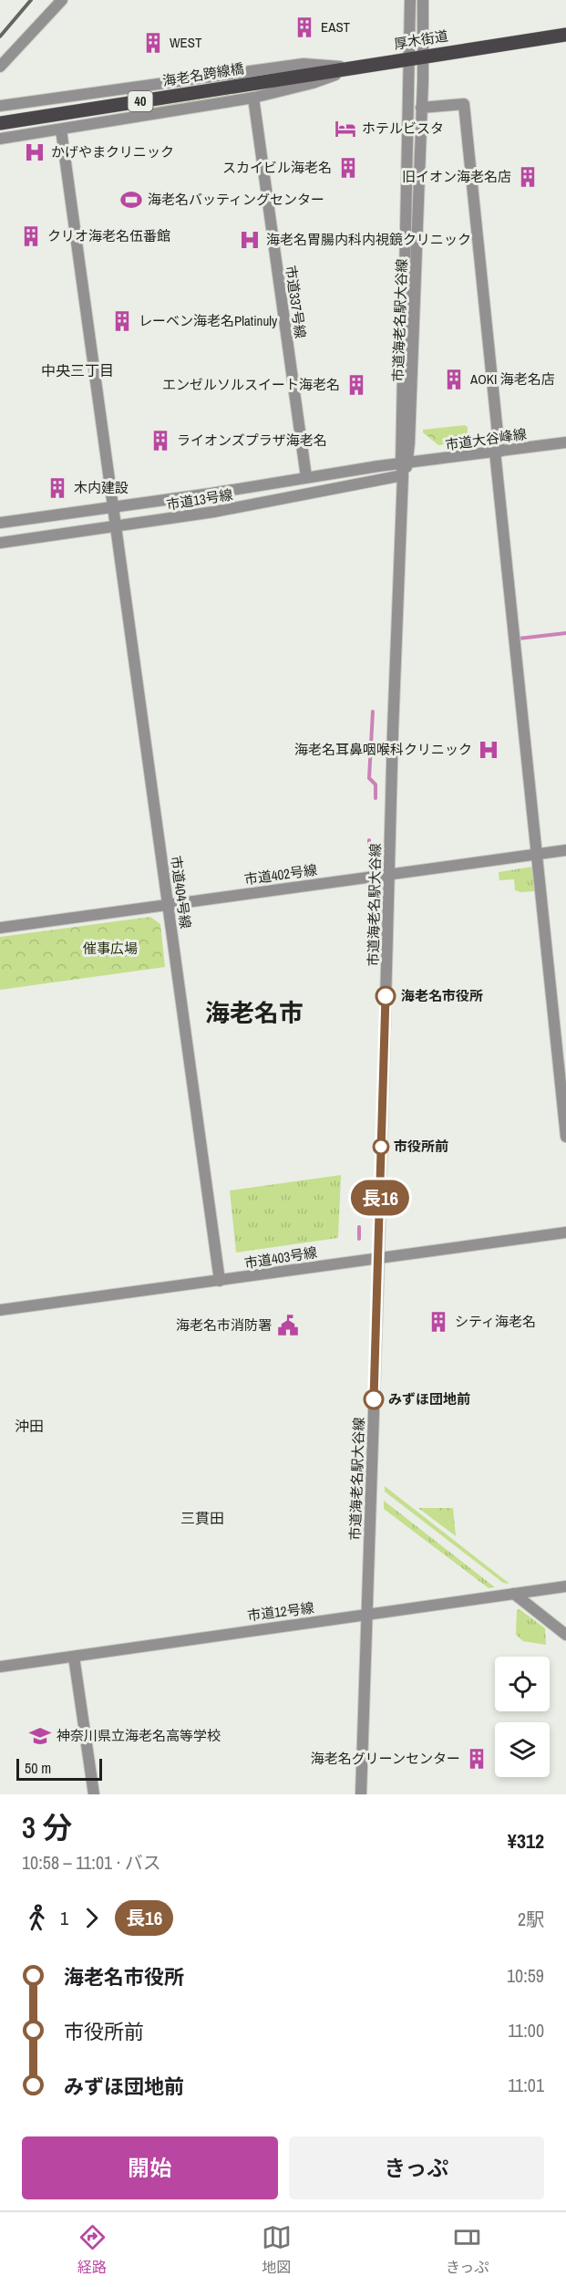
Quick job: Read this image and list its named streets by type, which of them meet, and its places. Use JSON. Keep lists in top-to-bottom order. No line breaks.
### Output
{"streets":{"main road":["厚木街道","海老名跨線橋","40"],"street":["市道337号線","市道海老名駅大谷線","市道大谷峰線","市道13号線","市道402号線","市道404号線","市道403号線","市道12号線"]},"crossings":[["厚木街道","海老名跨線橋"],["厚木街道","市道海老名駅大谷線"],["市道337号線","市道13号線"],["市道海老名駅大谷線","市道大谷峰線"],["市道海老名駅大谷線","市道13号線"],["市道海老名駅大谷線","市道402号線"],["市道海老名駅大谷線","市道403号線"],["市道海老名駅大谷線","市道12号線"],["市道大谷峰線","市道13号線"],["市道13号線","市道404号線"],["市道402号線","市道404号線"],["市道404号線","市道403号線"]],"districts":["中央三丁目","海老名市","沖田","三貫田"],"parks":["催事広場"],"places":{"building":["EAST","WEST","スカイビル海老名","旧イオン海老名店","クリオ海老名伍番館","レーベン海老名Platinuly","AOKI 海老名店","エンゼルソルスイート海老名","ライオンズプラザ海老名","木内建設","シティ海老名","海老名グリーンセンター"],"hotel":["ホテルビスタ"],"hospital":["かげやまクリニック","海老名胃腸内科内視鏡クリニック","海老名耳鼻咽喉科クリニック"],"sports":["海老名バッティングセンター"],"other":["海老名市役所","市役所前","みずほ団地前"],"public building":["海老名市消防署"],"school or university":["神奈川県立海老名高等学校"]},"lines":["bus line 長16"],"scale_bar":"50 m","page":{"on_map":"長16","scale":"50 m","heading":["3 分","10:58 – 11:01 · バス","¥312"],"legs":["1","長16","2駅"],"list":[{"name":"海老名市役所","value":"10:59"},{"name":"市役所前","value":"11:00"},{"name":"みずほ団地前","value":"11:01"}],"buttons":["開始","きっぷ"],"tabs":["経路","地図","きっぷ"]}}
